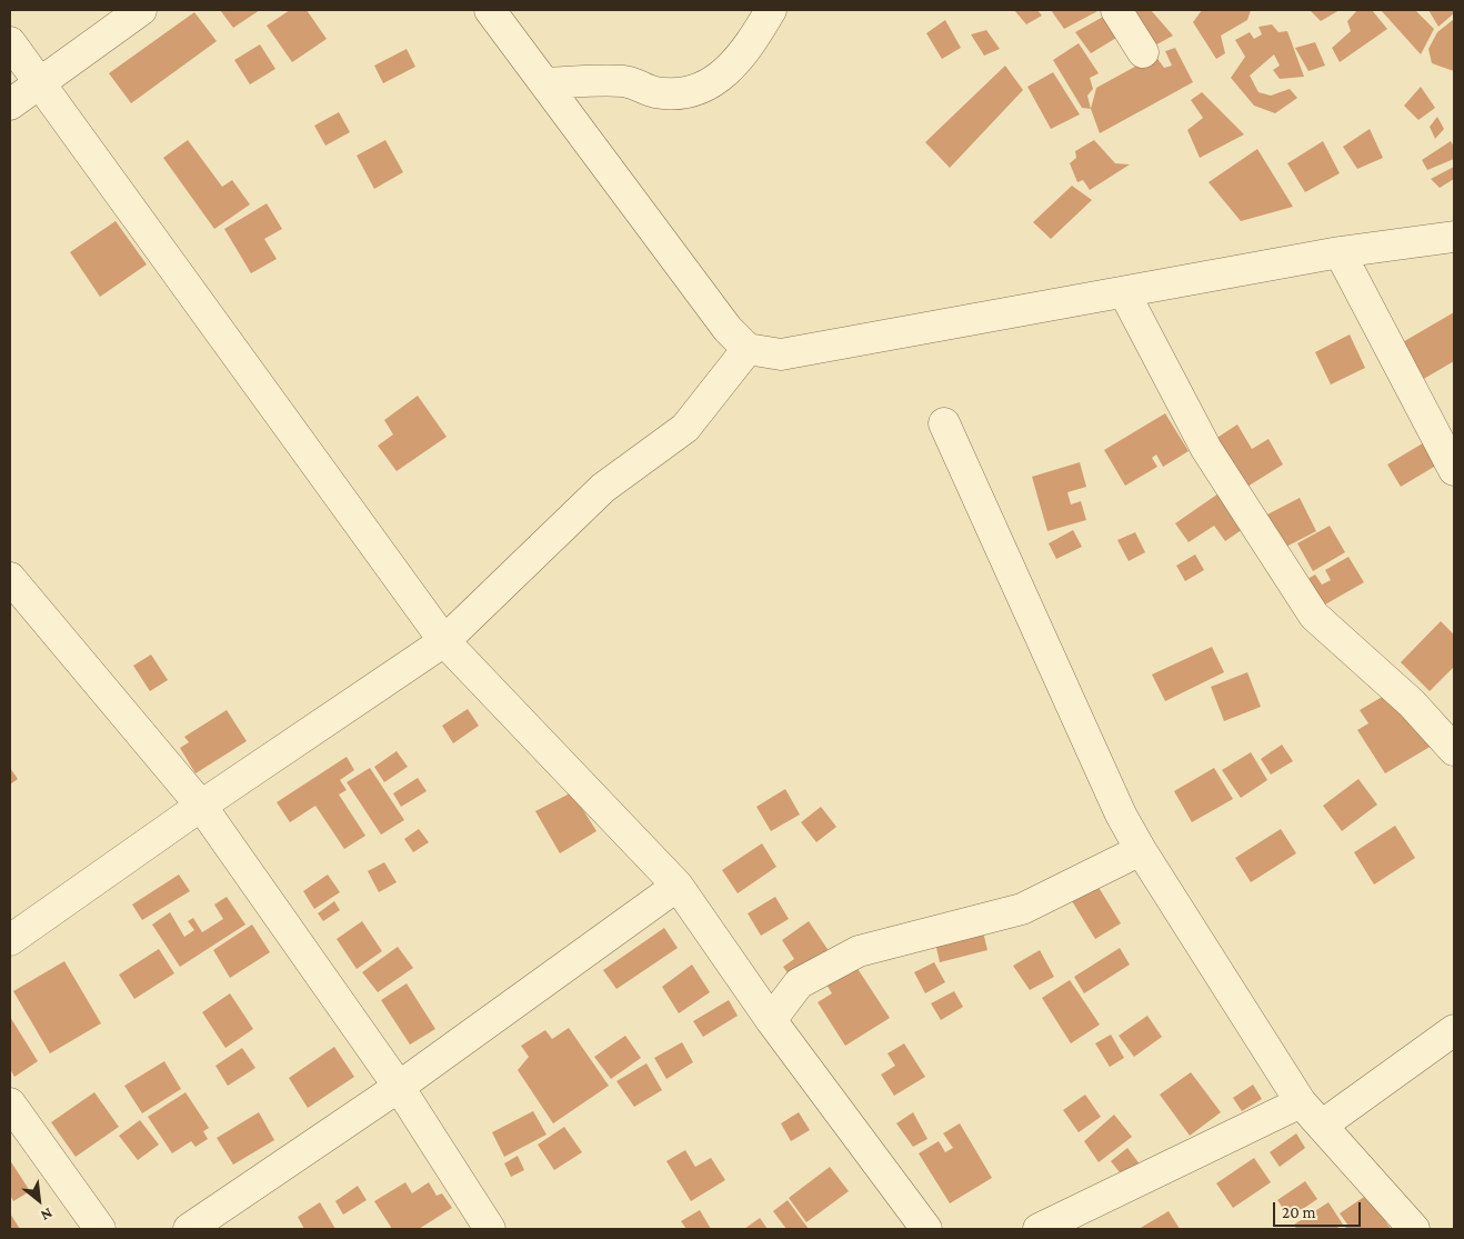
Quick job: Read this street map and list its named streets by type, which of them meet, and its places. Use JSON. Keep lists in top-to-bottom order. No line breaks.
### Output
{"scale_bar":"20 m","north":"bottom right"}
